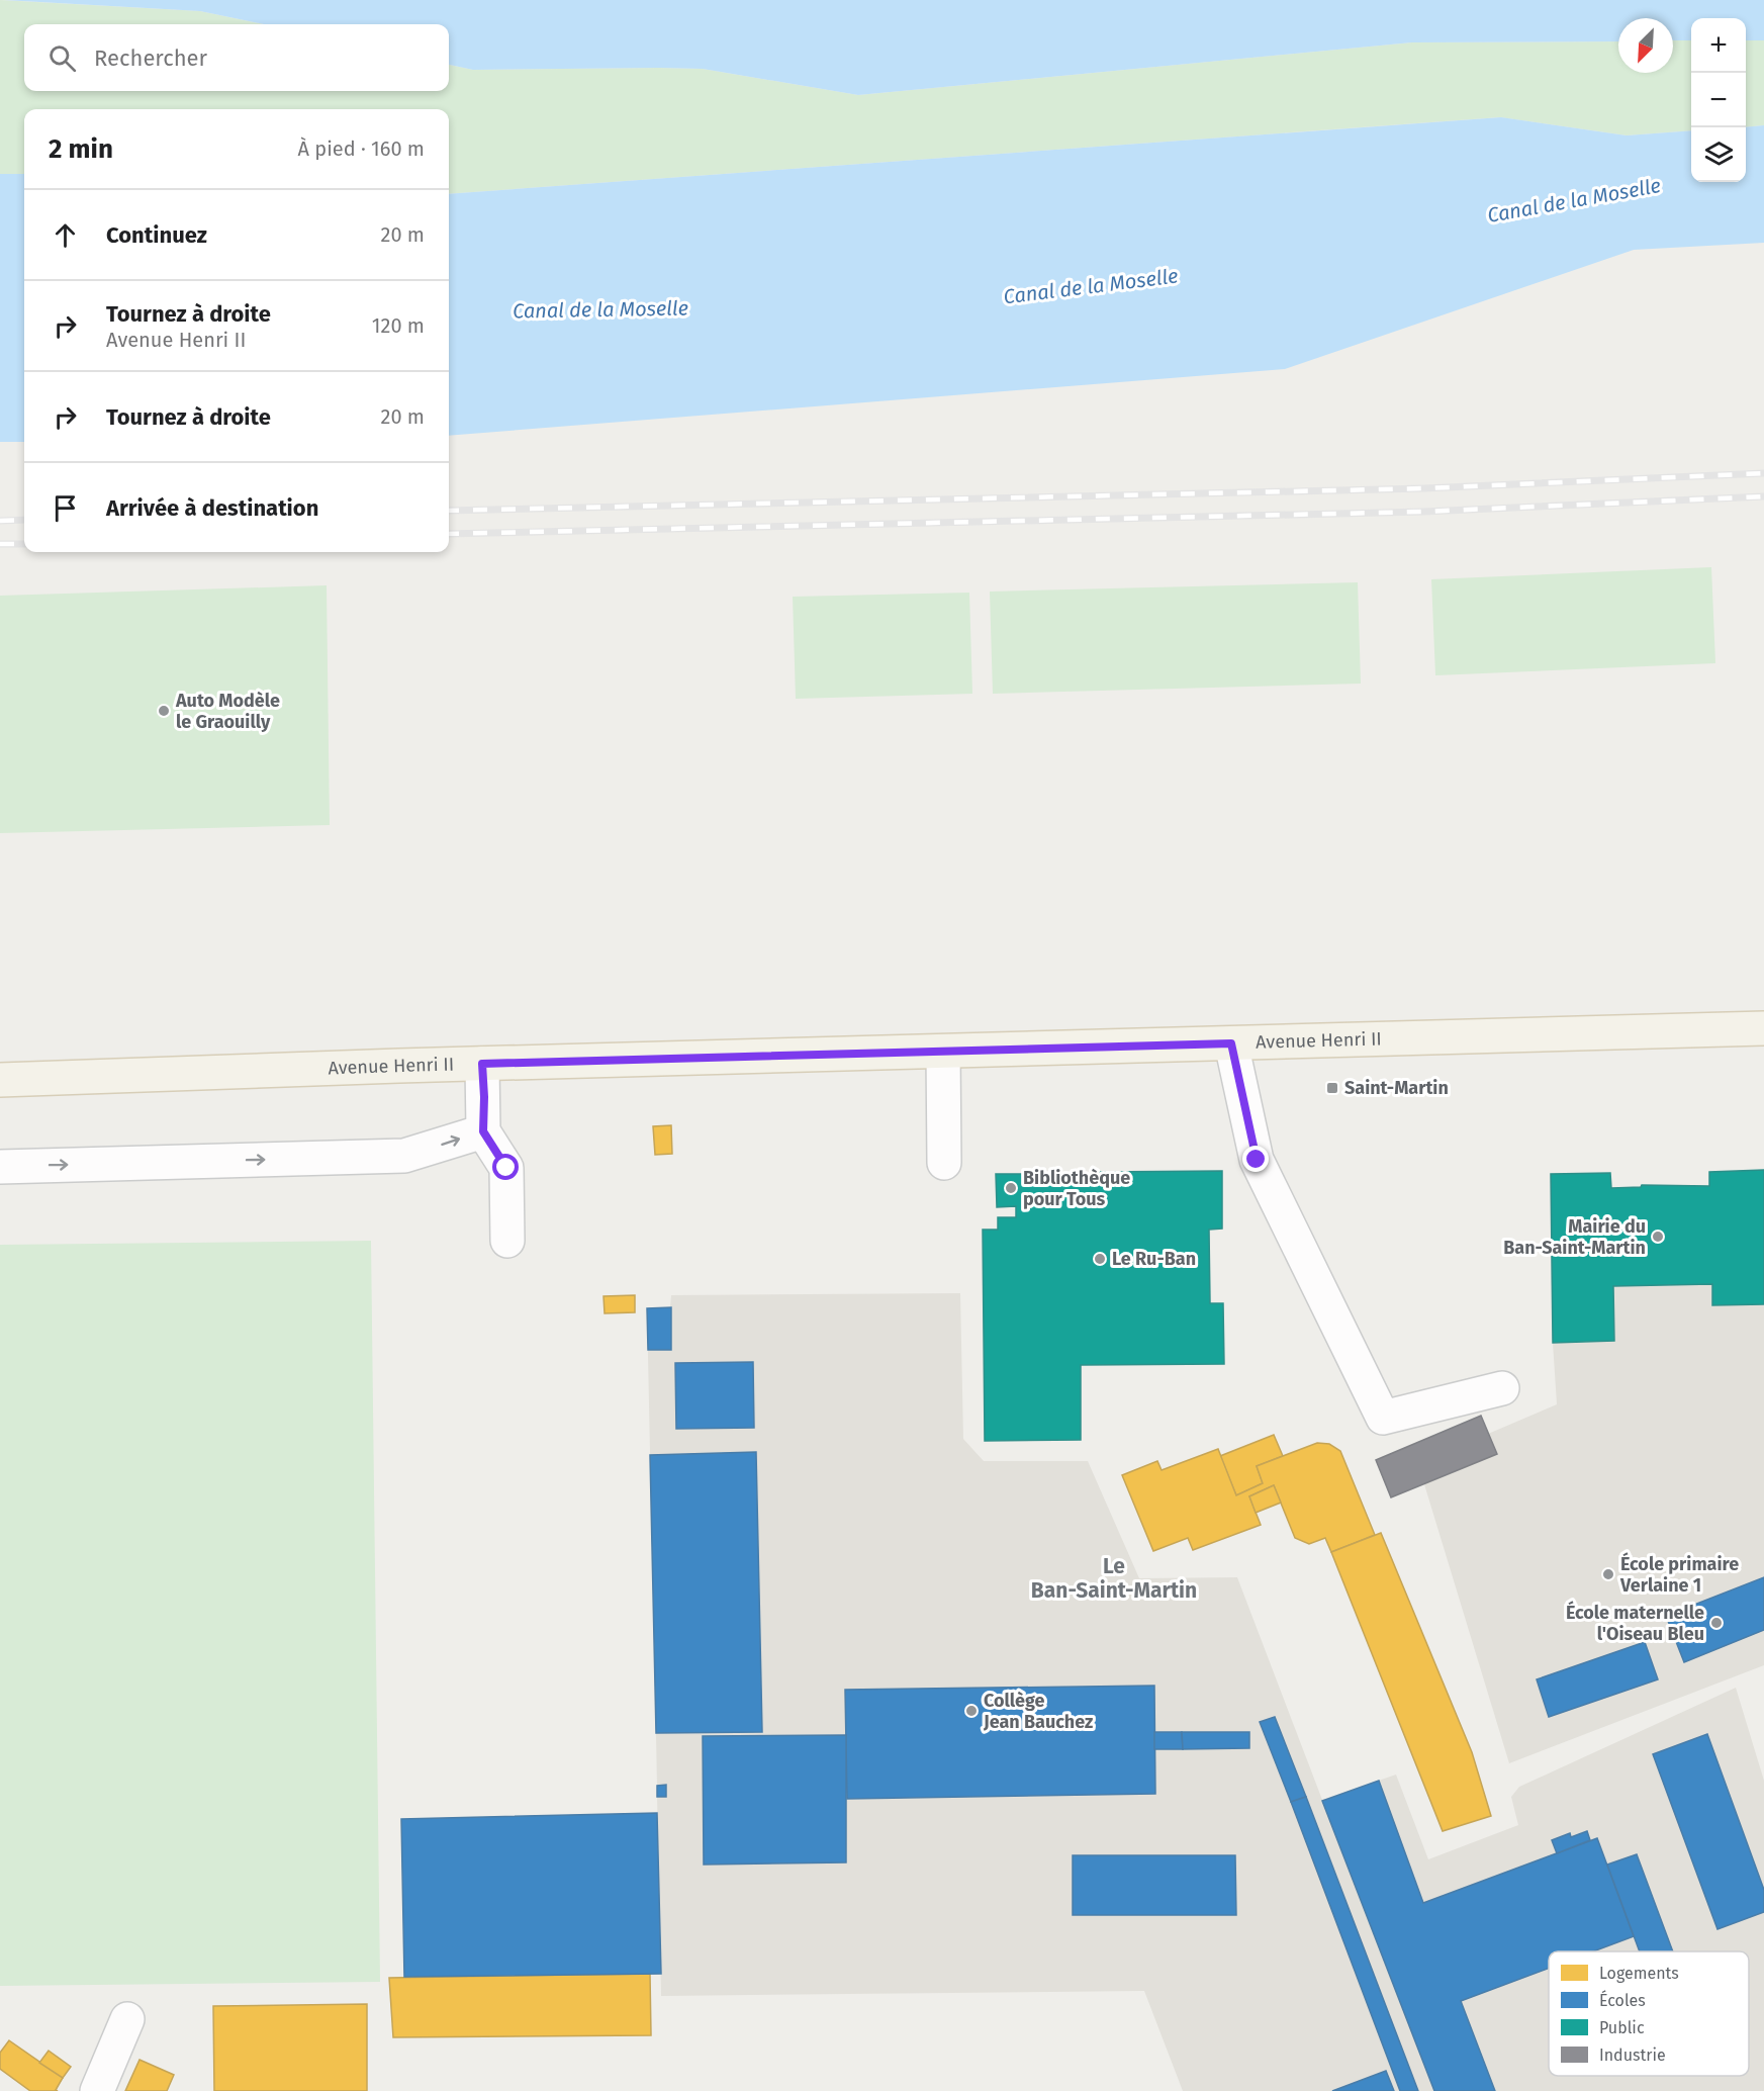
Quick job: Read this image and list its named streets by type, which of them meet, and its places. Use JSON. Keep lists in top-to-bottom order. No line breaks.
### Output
{"streets":{"main road":["Avenue Henri II"]},"districts":["Le Ban-Saint-Martin"],"water":["Canal de la Moselle"],"places":{"other":["Auto Modèle le Graouilly","Bibliothèque pour Tous","Mairie du Ban-Saint-Martin","Le Ru-Ban","École primaire Verlaine 1","École maternelle l'Oiseau Bleu","Collège Jean Bauchez"],"transit":["Saint-Martin"]},"legend":["Logements","Écoles","Public","Industrie"],"north":"bottom left","page":{"map_buttons":["+","−"],"search":"Rechercher","heading":["2 min","À pied · 160 m"],"list":[["Continuez","20 m"],["Tournez à droite","Avenue Henri II","120 m"],["Tournez à droite","20 m"],"Arrivée à destination"]}}
